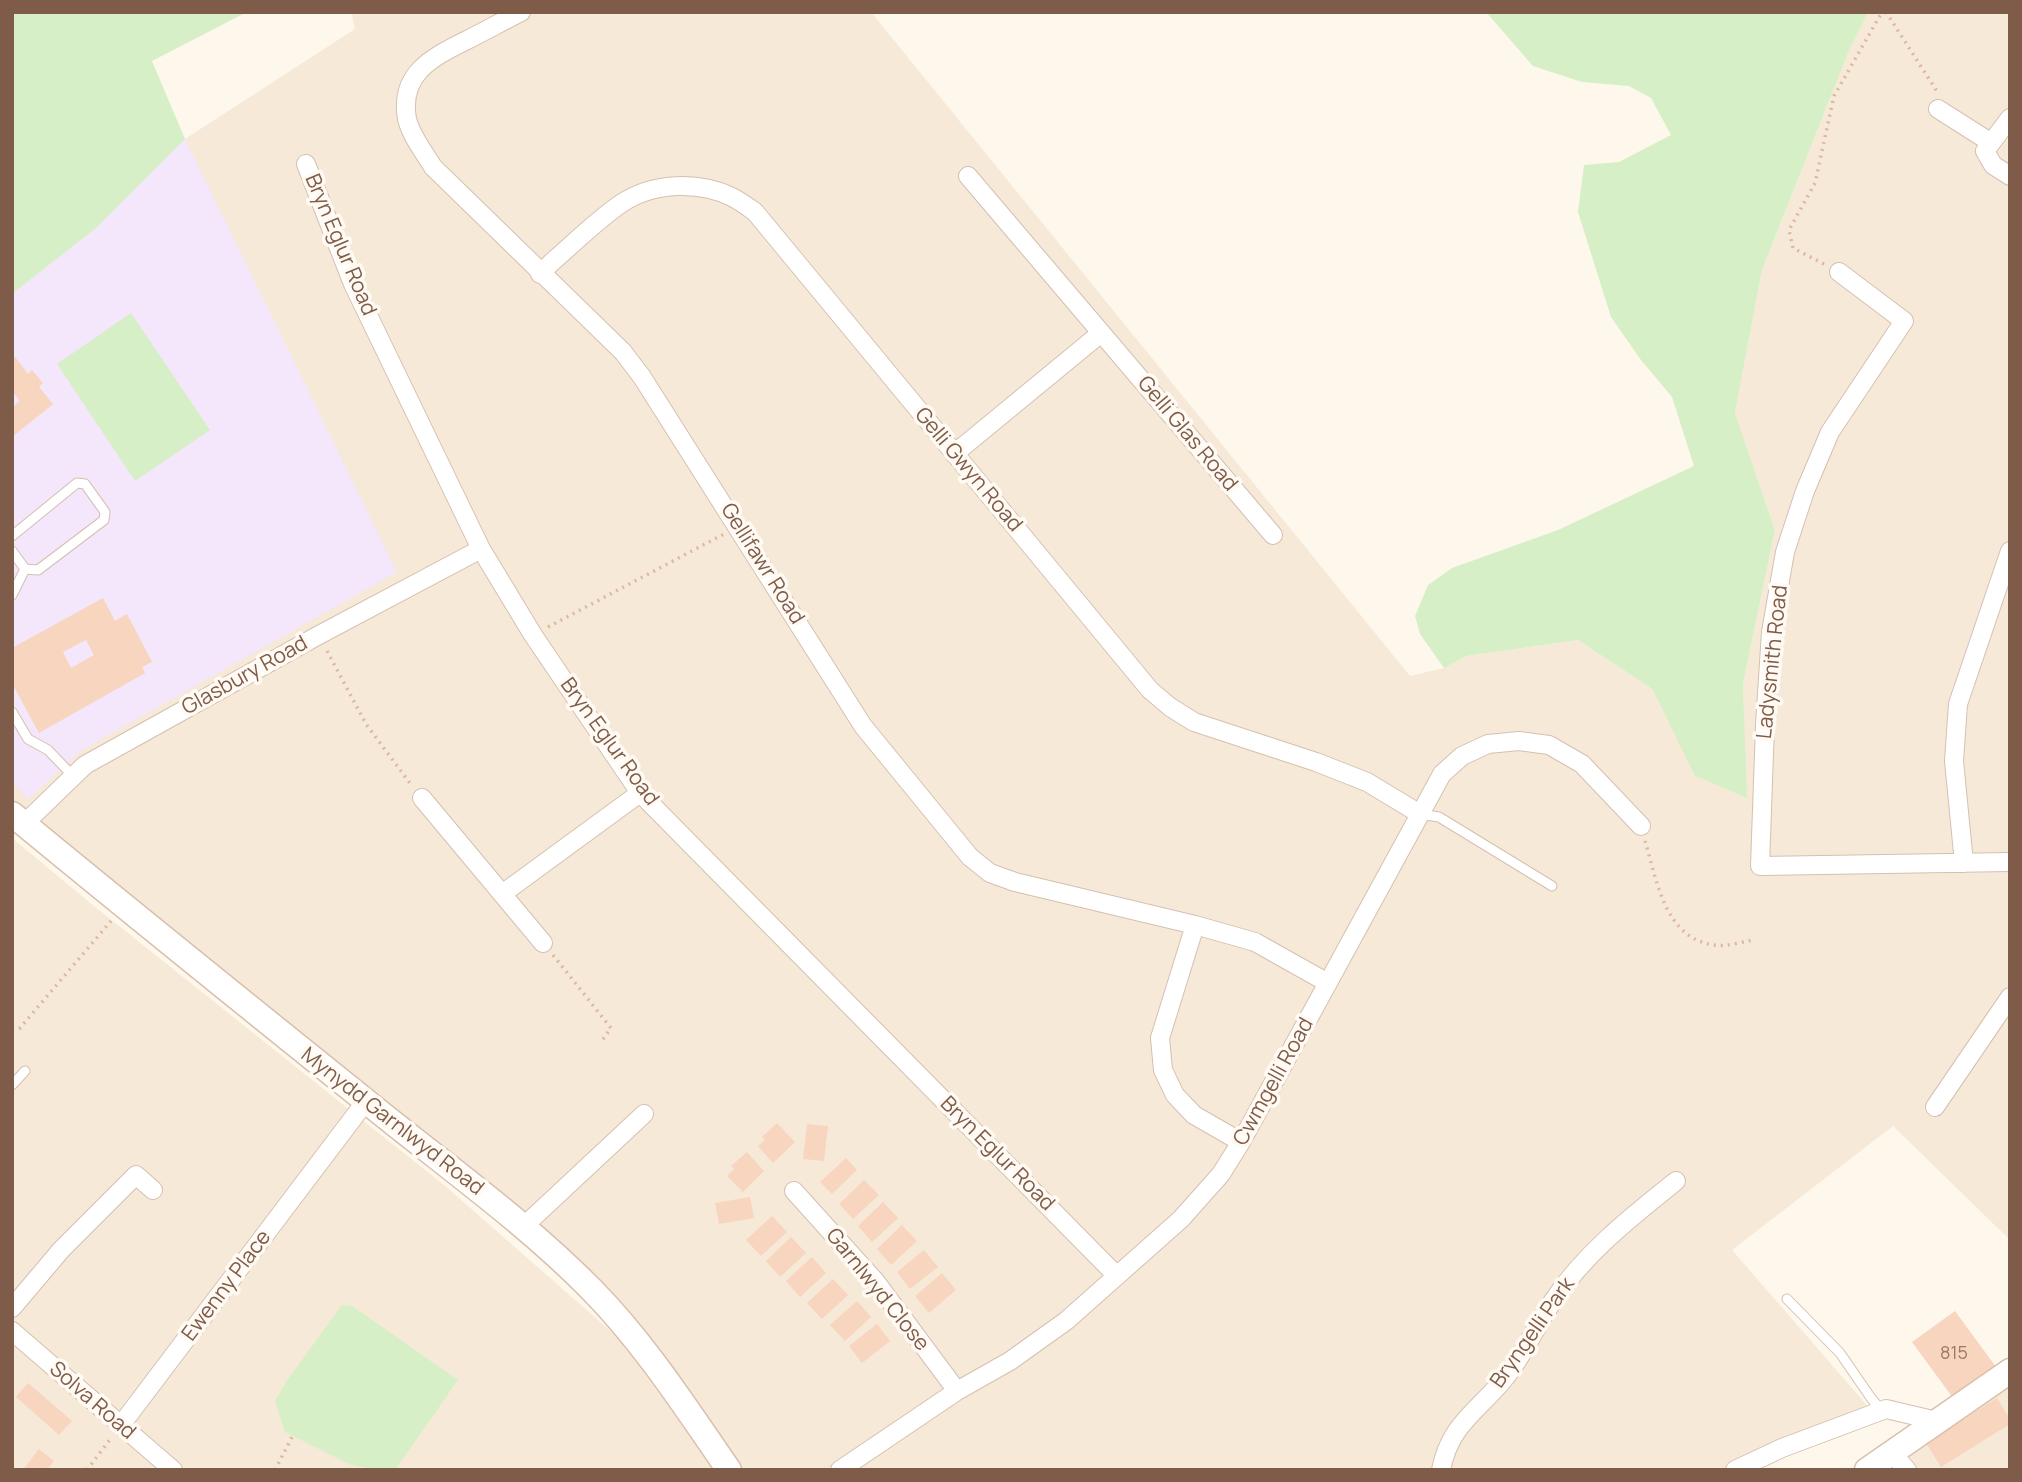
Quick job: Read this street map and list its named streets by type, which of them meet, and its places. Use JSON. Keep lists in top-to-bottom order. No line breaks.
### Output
{"streets":{"street":["Bryn Eglur Road","Gelli Glas Road","Gelli Gwyn Road","Gellifawr Road","Ladysmith Road","Glasbury Road","Cwmgelli Road","Mynydd Garnlwyd Road","Ewenny Place","Garnlwyd Close","Bryngelli Park","Solva Road"]},"crossings":[["Bryn Eglur Road","Glasbury Road"],["Bryn Eglur Road","Cwmgelli Road"],["Gelli Gwyn Road","Gellifawr Road"],["Gelli Gwyn Road","Cwmgelli Road"],["Gellifawr Road","Cwmgelli Road"],["Glasbury Road","Mynydd Garnlwyd Road"],["Cwmgelli Road","Garnlwyd Close"],["Mynydd Garnlwyd Road","Ewenny Place"],["Ewenny Place","Solva Road"]],"house_numbers":["815"]}
